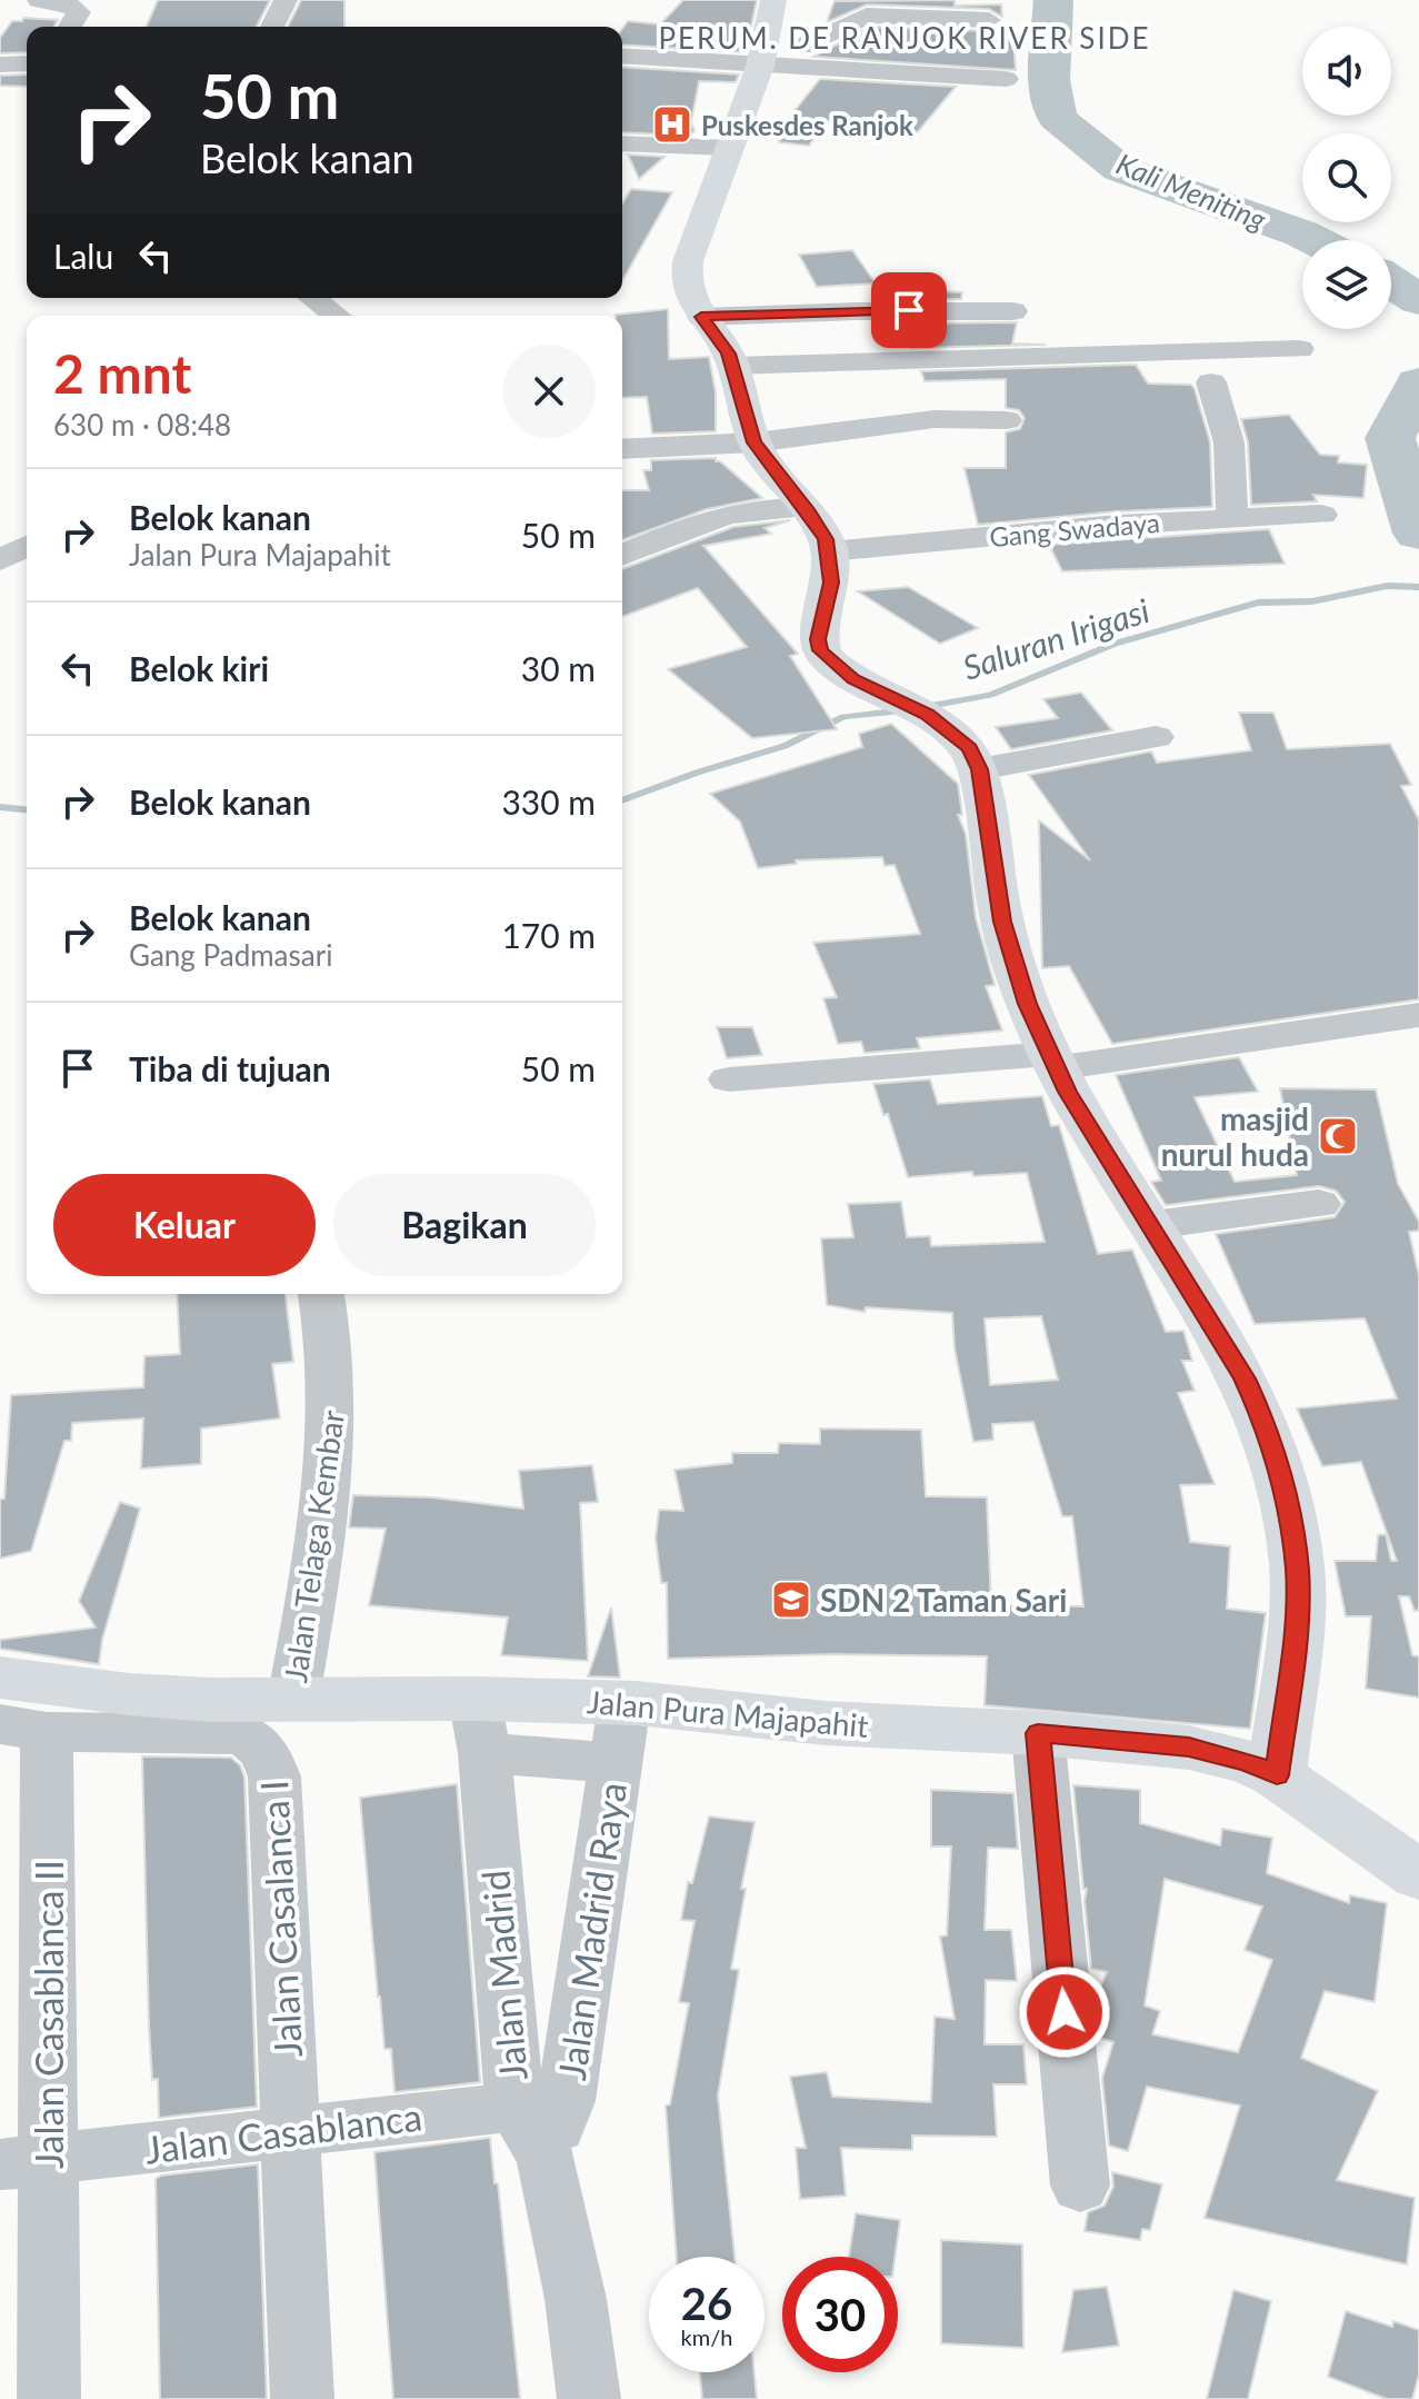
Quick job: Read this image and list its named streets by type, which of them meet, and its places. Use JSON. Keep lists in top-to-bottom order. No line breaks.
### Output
{"streets":{"street":["Gang Swadaya","Jalan Telaga Kembar","Jalan Pura Majapahit","Jalan Casalanca I","Jalan Madrid Raya","Jalan Madrid","Jalan Casablanca II","Jalan Casablanca"]},"crossings":[["Jalan Telaga Kembar","Jalan Pura Majapahit"],["Jalan Pura Majapahit","Jalan Madrid Raya"],["Jalan Pura Majapahit","Jalan Madrid"],["Jalan Casalanca I","Jalan Casablanca II"],["Jalan Casalanca I","Jalan Casablanca"],["Jalan Madrid Raya","Jalan Madrid"],["Jalan Madrid Raya","Jalan Casablanca"],["Jalan Madrid","Jalan Casablanca"],["Jalan Casablanca II","Jalan Casablanca"]],"districts":["PERUM. DE RANJOK RIVER SIDE"],"water":["Kali Meniting","Saluran Irigasi"],"places":{"hospital":["Puskesdes Ranjok"],"mosque":["masjid nurul huda"],"school or university":["SDN 2 Taman Sari"]},"page":{"turn":["50 m","Belok kanan"],"then":"Lalu","heading":["2 mnt","630 m · 08:48"],"list":[{"name":"Belok kanan","note":"Jalan Pura Majapahit","value":"50 m"},{"name":"Belok kiri","value":"30 m"},{"name":"Belok kanan","value":"330 m"},{"name":"Belok kanan","note":"Gang Padmasari","value":"170 m"},{"name":"Tiba di tujuan","value":"50 m"}],"buttons":["Keluar","Bagikan"],"speed":"26 km/h","limit":"30"}}
